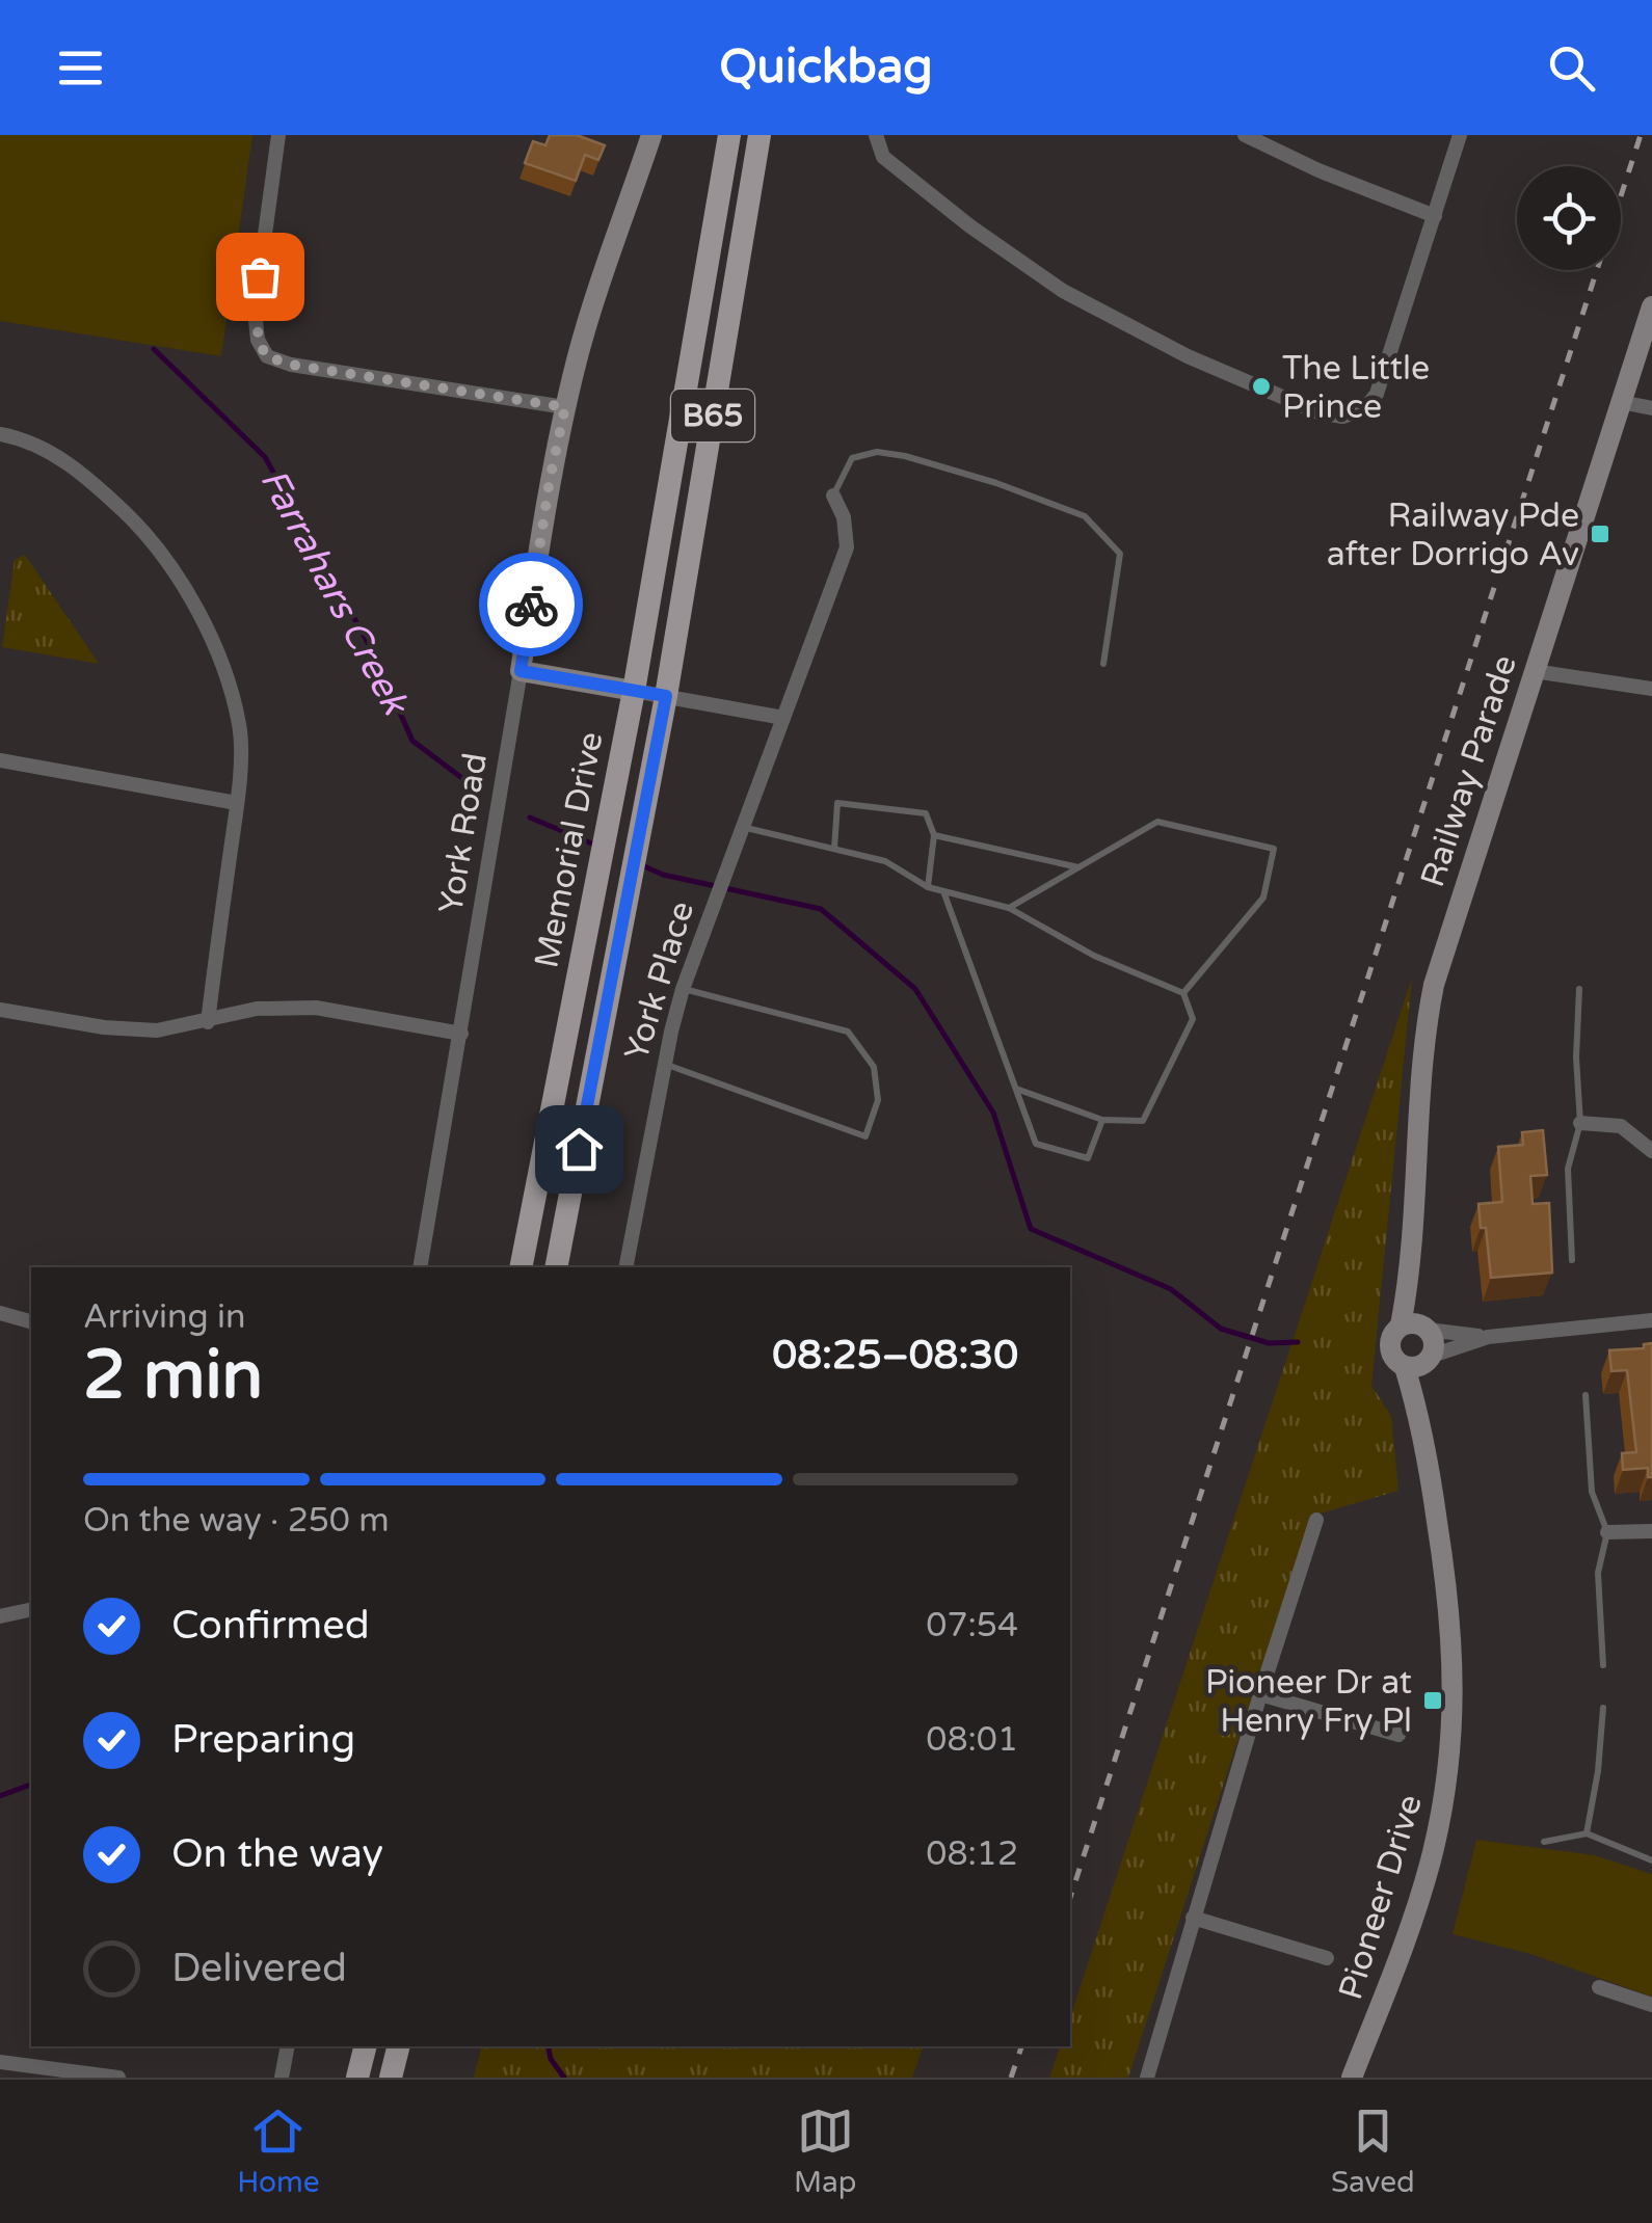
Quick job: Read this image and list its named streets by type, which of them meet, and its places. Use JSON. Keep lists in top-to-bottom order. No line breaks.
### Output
{"streets":{"main road":["B65","Railway Parade","York Road","Memorial Drive","Pioneer Drive"],"street":["York Place"]},"crossings":[["Railway Parade","Pioneer Drive"]],"water":["Farrahars Creek"],"places":{"other":["The Little Prince"],"transit":["Railway Pde after Dorrigo Av","Pioneer Dr at Henry Fry Pl"]},"page":{"header":"Quickbag","heading":["2 min","Arriving in","08:25–08:30"],"bar":"On the way · 250 m","list":[["Confirmed","07:54"],["Preparing","08:01"],["On the way","08:12"],"Delivered"],"tabs":["Home","Map","Saved"]}}
